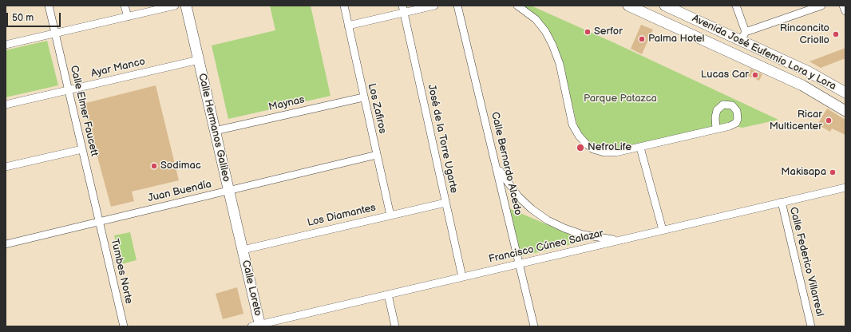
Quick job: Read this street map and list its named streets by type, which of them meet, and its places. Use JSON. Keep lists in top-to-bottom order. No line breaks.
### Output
{"streets":{"main road":["Avenida José Eufemio Lora y Lora","Calle Hermanos Galileo","Calle Loreto"],"street":["Ayar Manco","Maynas","Los Zafiros","Calle Elmer Faucett","José de la Torre Ugarte","Calle Bernardo Alcedo","Juan Buendía","Los Diamantes","Francisco Cúneo Salazar","Calle Federico Villarreal","Tumbes Norte"]},"crossings":[["Ayar Manco","Calle Elmer Faucett"],["Ayar Manco","Calle Hermanos Galileo"],["Maynas","Los Zafiros"],["Maynas","Calle Hermanos Galileo"],["Los Zafiros","Juan Buendía"],["Los Zafiros","Los Diamantes"],["Calle Elmer Faucett","Juan Buendía"],["Calle Elmer Faucett","Tumbes Norte"],["Calle Hermanos Galileo","Juan Buendía"],["Calle Hermanos Galileo","Los Diamantes"],["Calle Hermanos Galileo","Calle Loreto"],["José de la Torre Ugarte","Los Diamantes"],["José de la Torre Ugarte","Francisco Cúneo Salazar"],["Calle Bernardo Alcedo","Francisco Cúneo Salazar"],["Juan Buendía","Tumbes Norte"],["Los Diamantes","Calle Loreto"],["Francisco Cúneo Salazar","Calle Federico Villarreal"],["Francisco Cúneo Salazar","Calle Loreto"]],"parks":["Parque Patazca"],"places":["Serfor","Rinconcito Criollo","Palma Hotel","Lucas Car","Ricar Multicenter","NefroLife","Sodimac","Makisapa"],"scale_bar":"50 m"}
